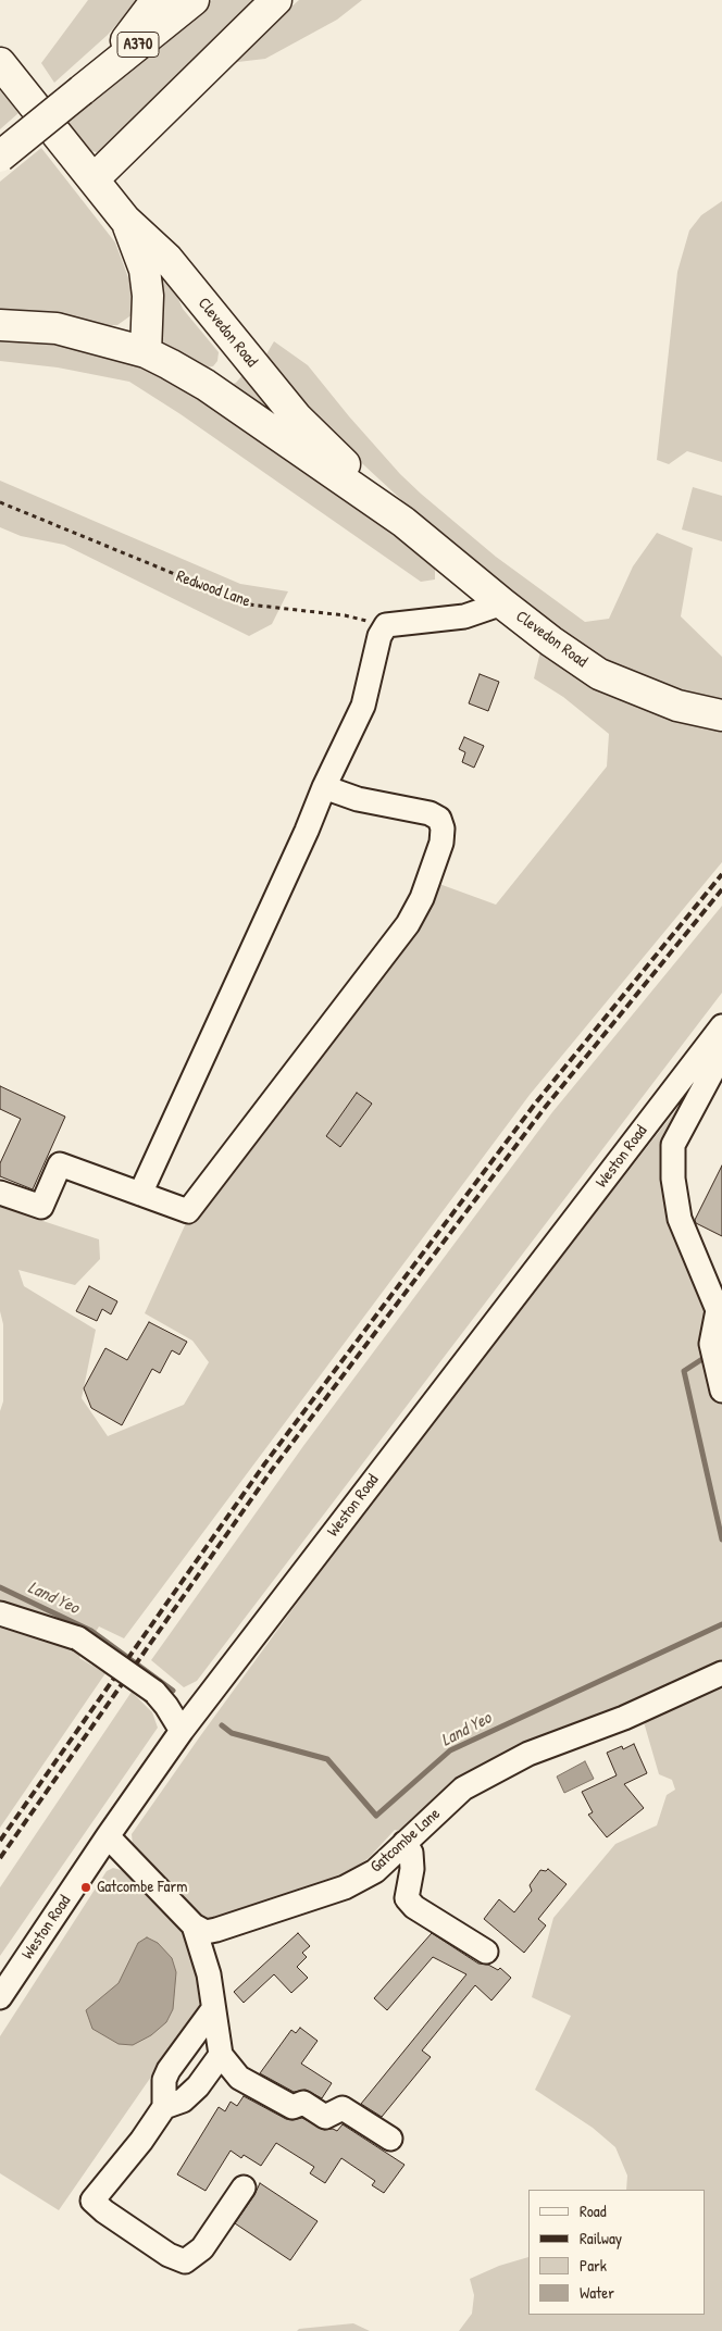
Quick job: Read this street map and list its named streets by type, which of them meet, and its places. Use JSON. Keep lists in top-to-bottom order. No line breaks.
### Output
{"streets":{"main road":["A370","Clevedon Road"],"street":["Weston Road","Gatcombe Lane"],"path":["Redwood Lane"]},"water":["Land Yeo"],"places":["Gatcombe Farm"],"legend":["Road","Railway","Park","Water"]}
